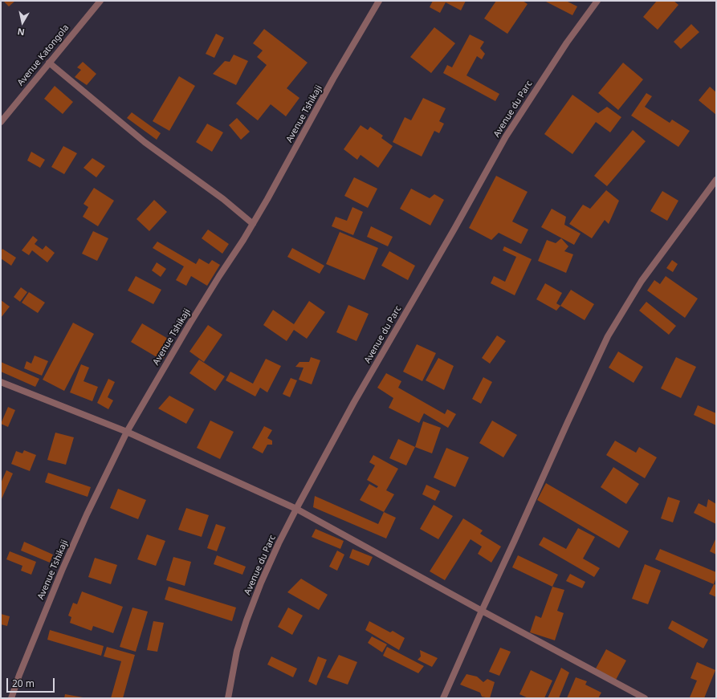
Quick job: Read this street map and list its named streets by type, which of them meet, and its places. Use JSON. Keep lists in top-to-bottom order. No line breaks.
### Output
{"streets":{"street":["Avenue Katongola","Avenue du Parc","Avenue Tshikaji"]},"scale_bar":"20 m","north":"bottom"}
